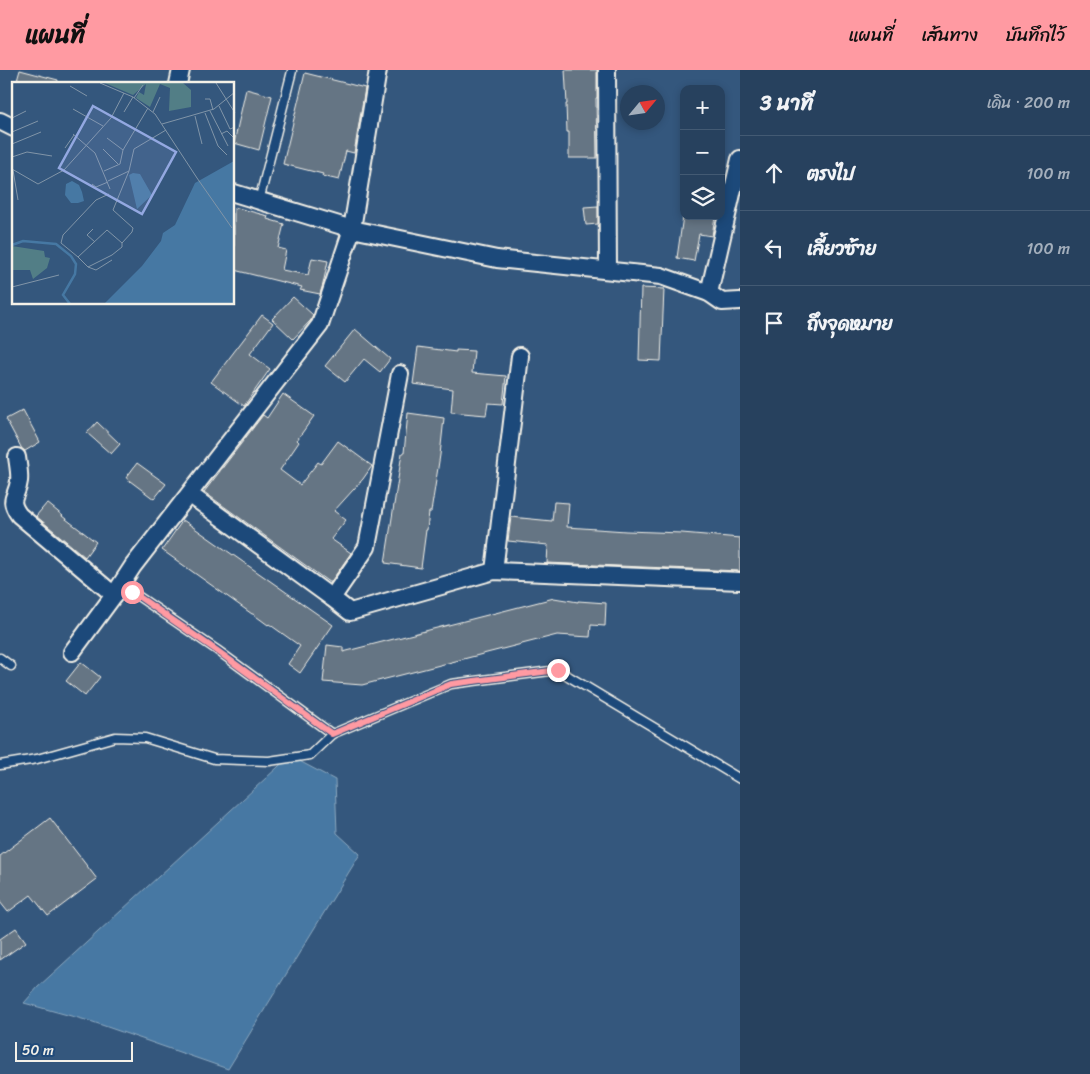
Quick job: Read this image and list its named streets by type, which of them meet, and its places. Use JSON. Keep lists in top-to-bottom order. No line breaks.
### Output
{"scale_bar":"50 m","north":"top right","page":{"header":"แผนที่","nav":["แผนที่","เส้นทาง","บันทึกไว้"],"heading":["3 นาที","เดิน · 200 m"],"map_buttons":["+","−"],"list":[["ตรงไป","100 m"],["เลี้ยวซ้าย","100 m"],"ถึงจุดหมาย"],"scale":"50 m"}}
